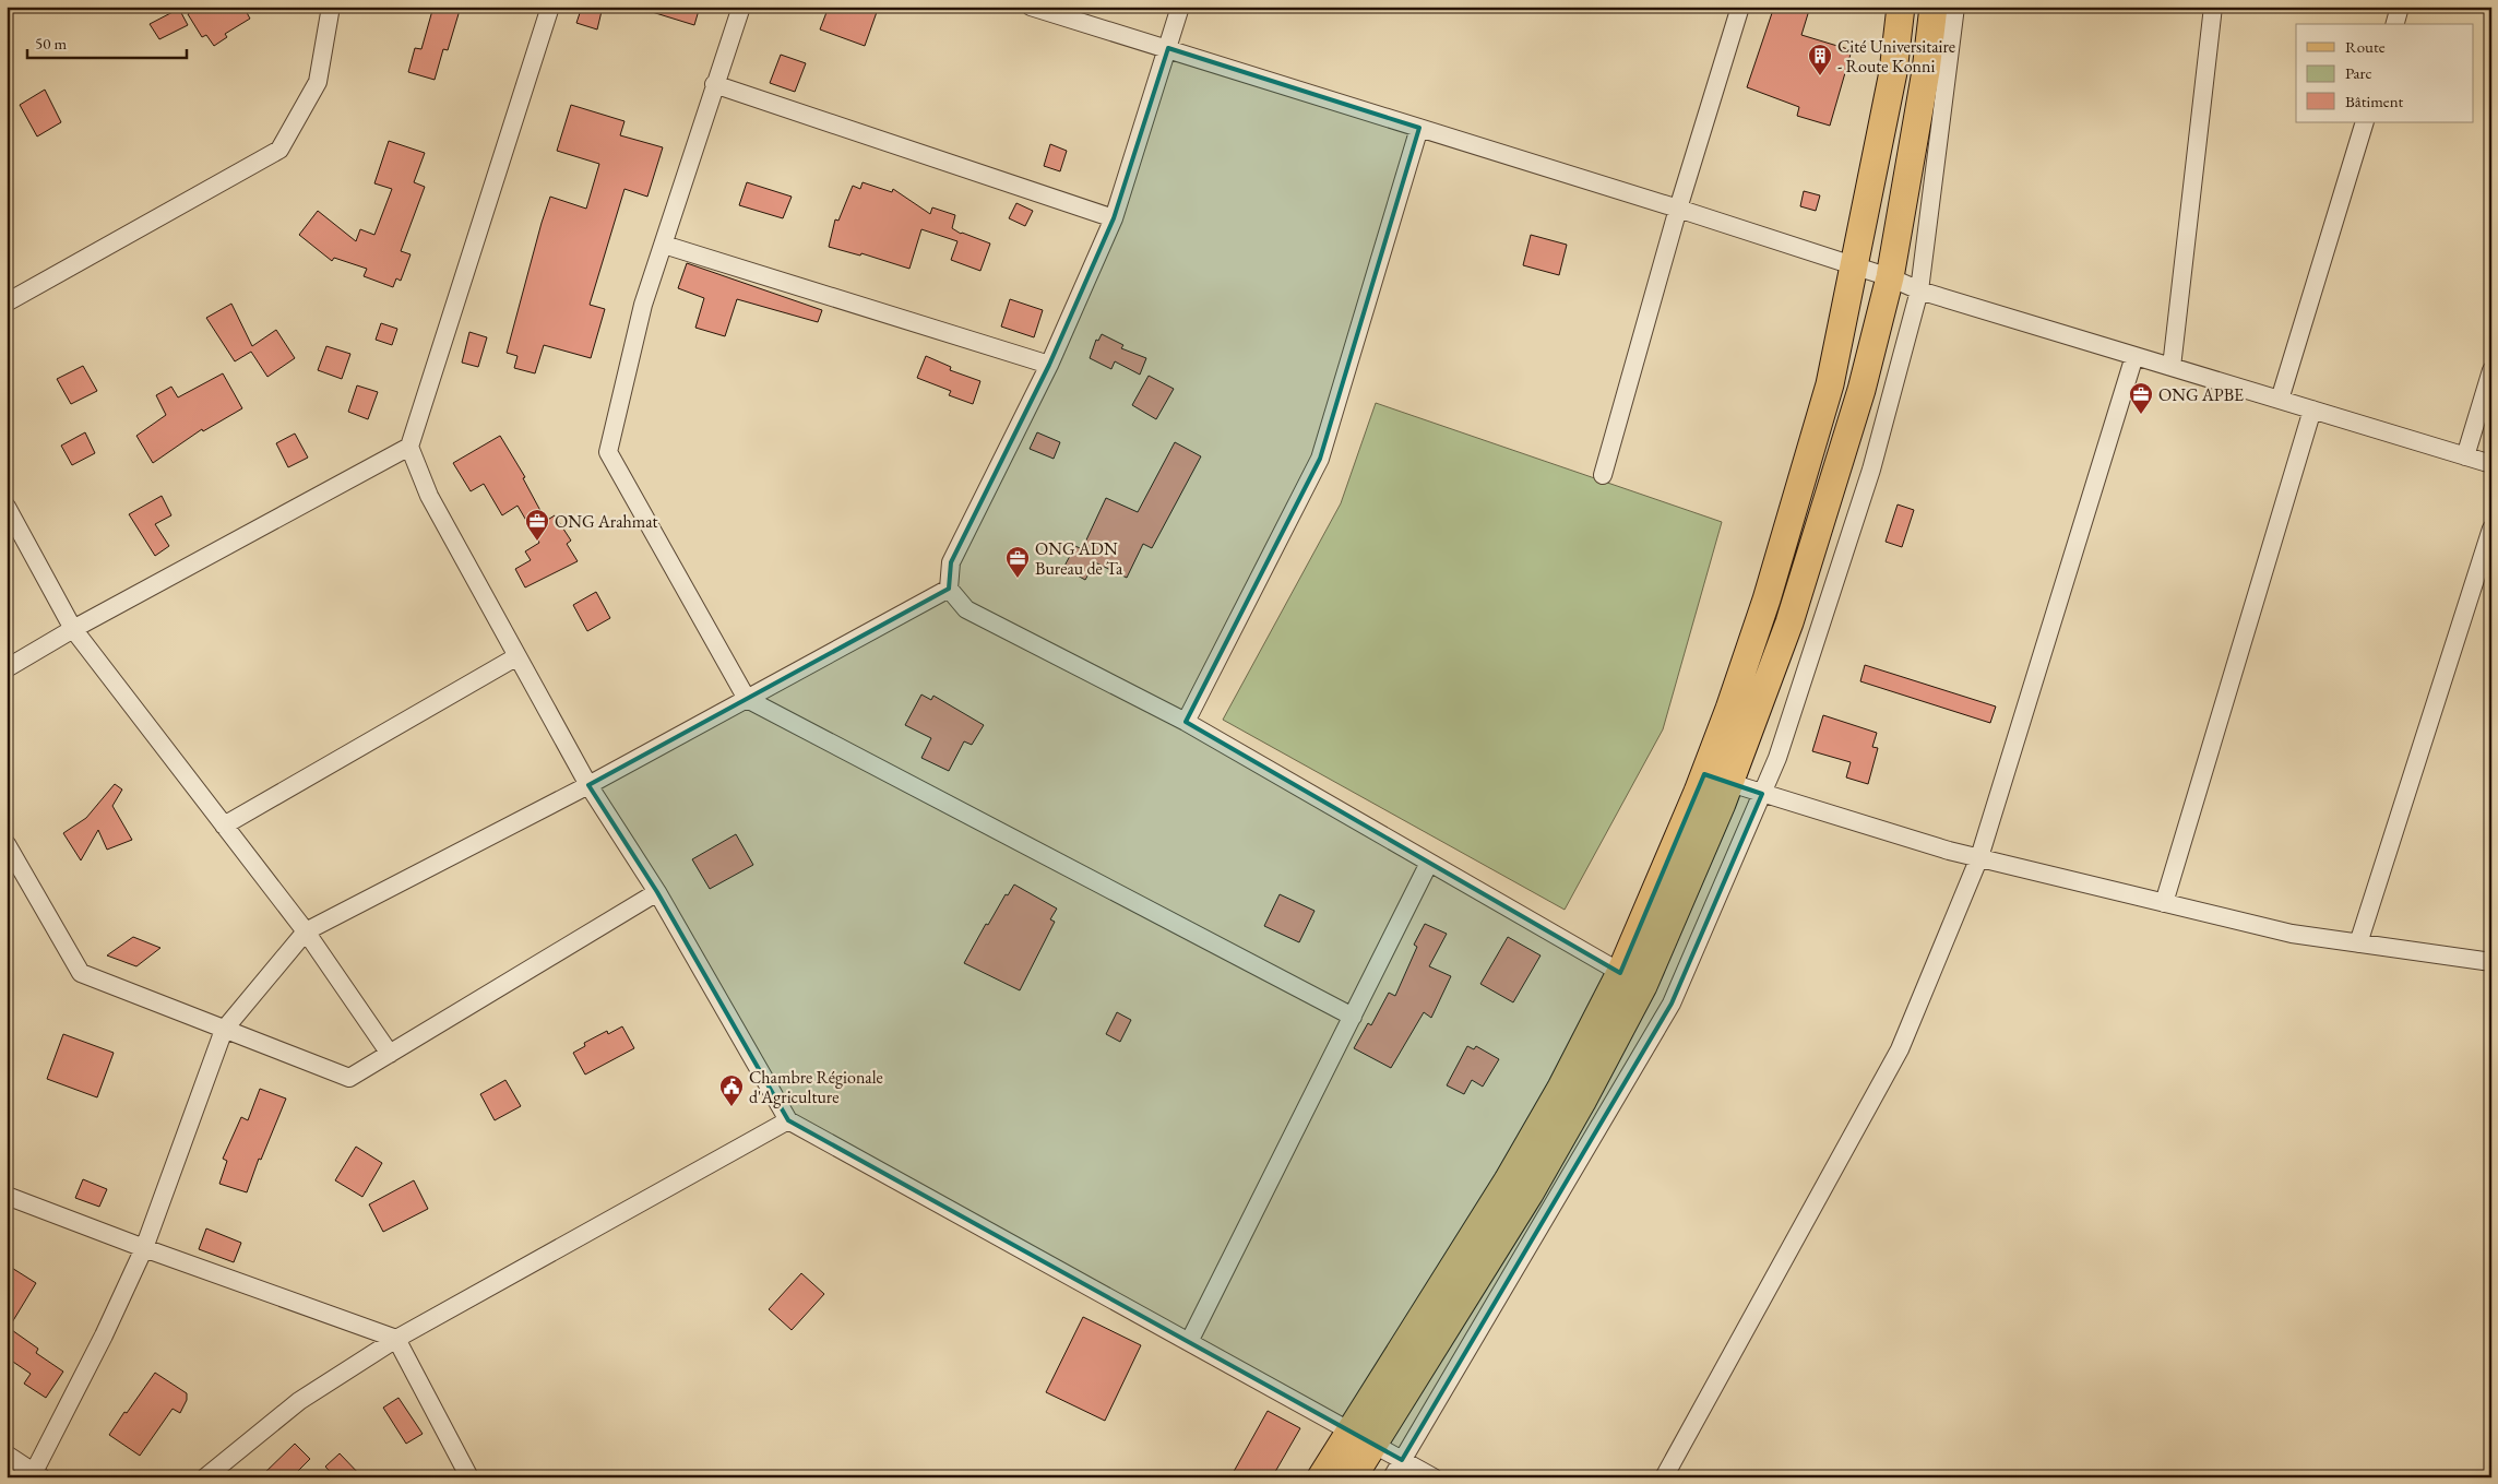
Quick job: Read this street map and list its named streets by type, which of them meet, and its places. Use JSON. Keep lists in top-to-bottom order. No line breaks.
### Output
{"places":{"building":["Cité Universitaire - Route Konni"],"office":["ONG APBE","ONG Arahmat","ONG ADN Bureau de Ta"],"public building":["Chambre Régionale d'Agriculture"]},"legend":["Route","Parc","Bâtiment"],"scale_bar":"50 m"}
